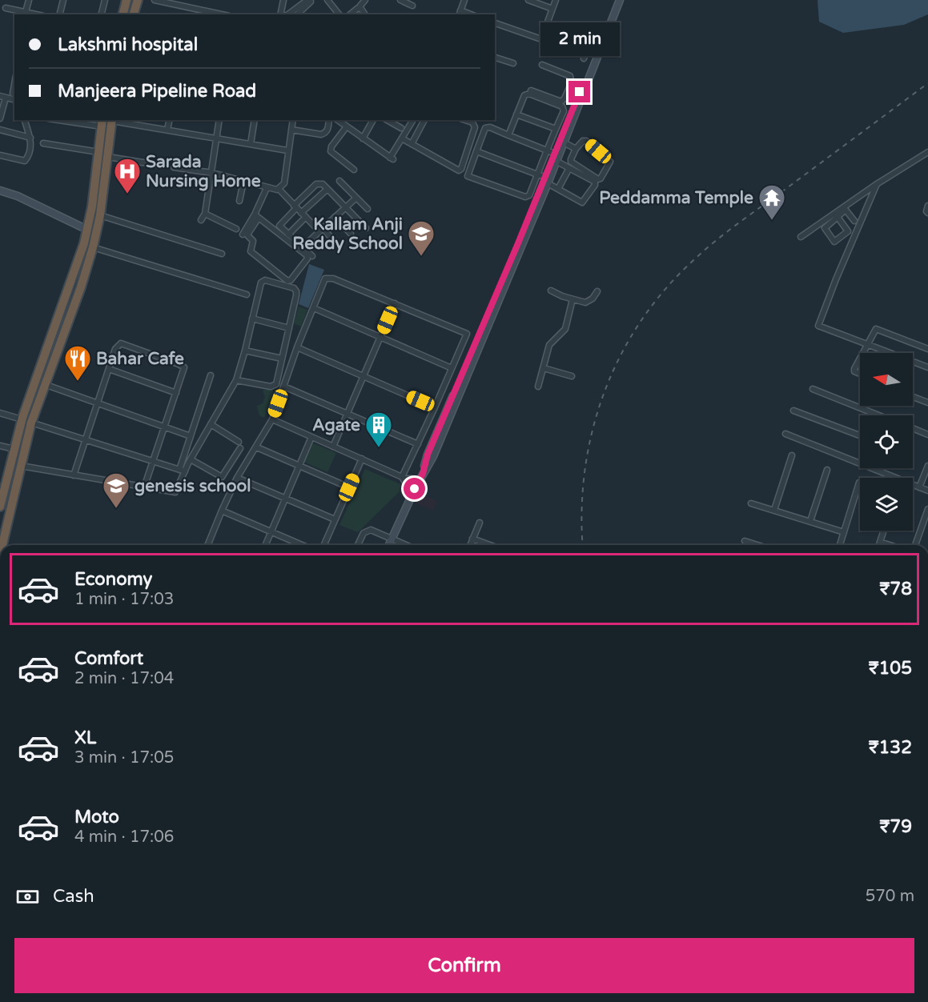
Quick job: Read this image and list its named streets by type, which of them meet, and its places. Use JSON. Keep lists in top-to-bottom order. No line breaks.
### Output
{"places":{"hospital":["Sarada Nursing Home"],"temple":["Peddamma Temple"],"school or university":["Kallam Anji Reddy School","genesis school"],"restaurant":["Bahar Cafe"],"building":["Agate"]},"north":"left","page":{"banner":["Lakshmi hospital","Manjeera Pipeline Road"],"bubble":"2 min","list":[{"name":"Economy","note":"1 min · 17:03","value":"₹78"},{"name":"Comfort","note":"2 min · 17:04","value":"₹105"},{"name":"XL","note":"3 min · 17:05","value":"₹132"},{"name":"Moto","note":"4 min · 17:06","value":"₹79"}],"pay":["Cash","570 m"],"buttons":"Confirm"}}
